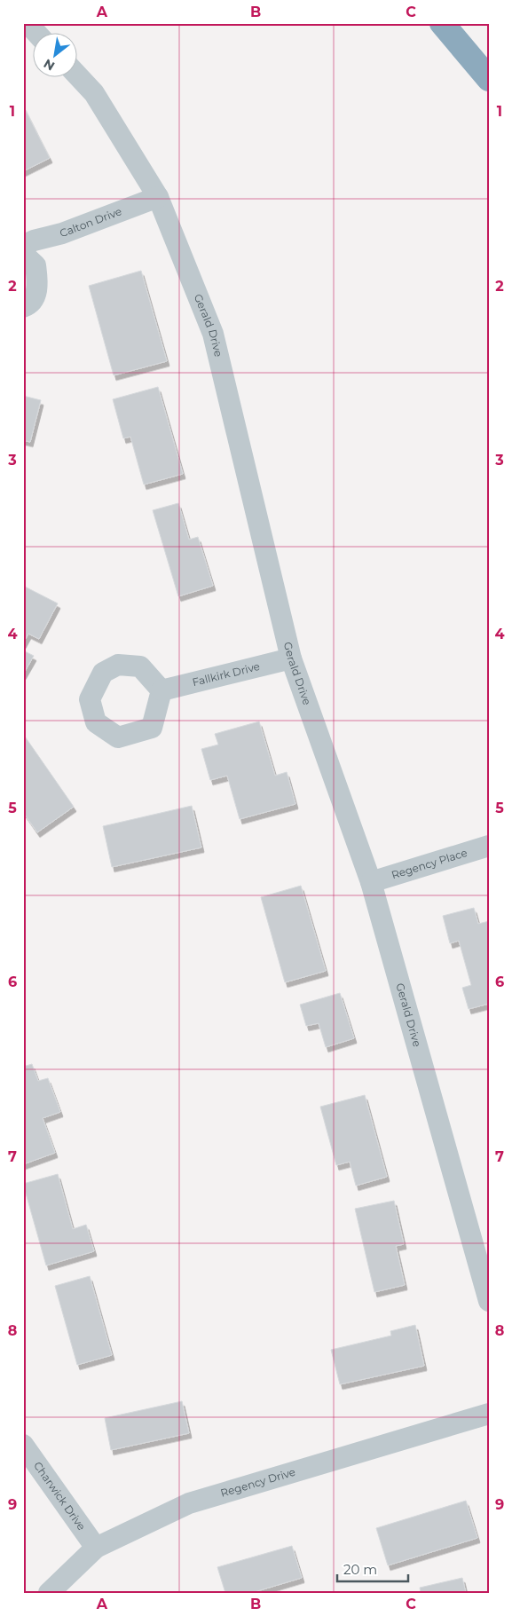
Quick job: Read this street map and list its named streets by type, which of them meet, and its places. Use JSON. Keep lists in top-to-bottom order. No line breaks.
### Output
{"streets":{"street":["Calton Drive","Gerald Drive","Fallkirk Drive","Regency Place","Regency Drive","Charwick Drive"]},"crossings":[["Calton Drive","Gerald Drive"],["Gerald Drive","Fallkirk Drive"],["Gerald Drive","Regency Place"],["Regency Drive","Charwick Drive"]],"scale_bar":"20 m","north":"bottom left","grid":{"columns":["A","B","C"],"rows":["1","2","3","4","5","6","7","8","9"]}}
